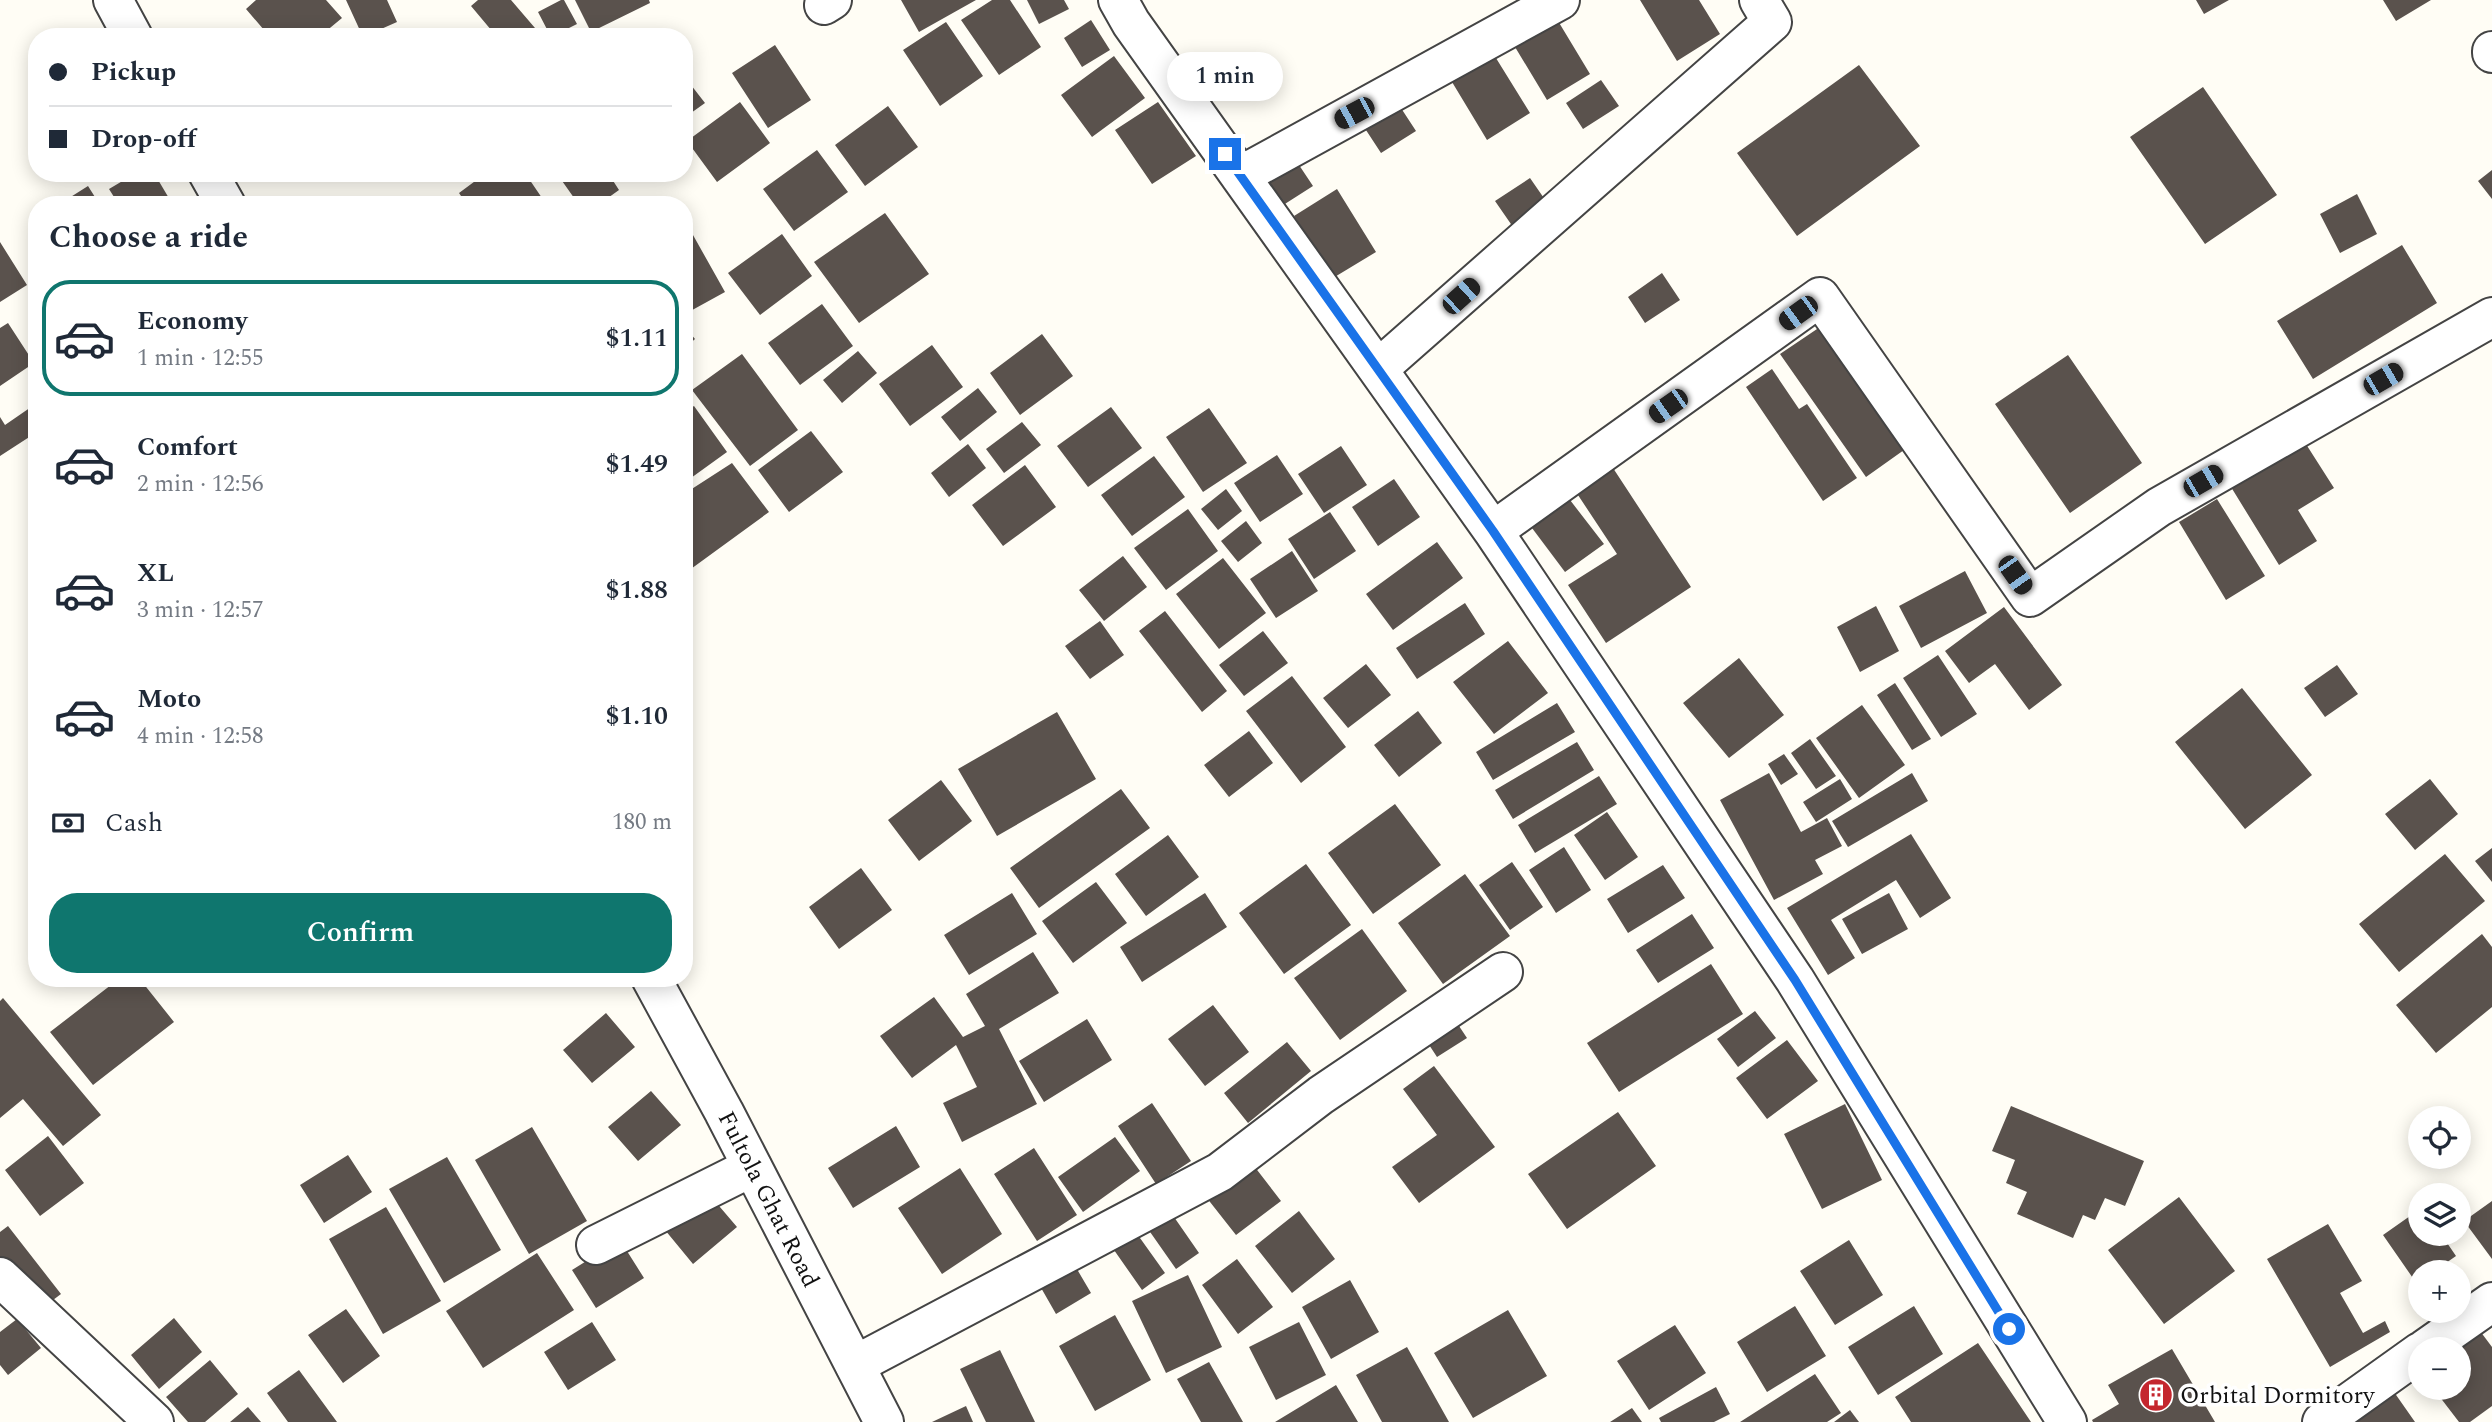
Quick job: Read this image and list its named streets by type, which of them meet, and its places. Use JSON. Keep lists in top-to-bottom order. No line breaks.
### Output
{"streets":{"street":["Fultola Ghat Road"]},"places":{"building":["Orbital Dormitory"]},"page":{"banner":["Pickup","Drop-off"],"bubble":"1 min","heading":"Choose a ride","list":[{"name":"Economy","note":"1 min · 12:55","value":"$1.11"},{"name":"Comfort","note":"2 min · 12:56","value":"$1.49"},{"name":"XL","note":"3 min · 12:57","value":"$1.88"},{"name":"Moto","note":"4 min · 12:58","value":"$1.10"}],"pay":["Cash","180 m"],"buttons":"Confirm","map_buttons":["+","−"]}}
